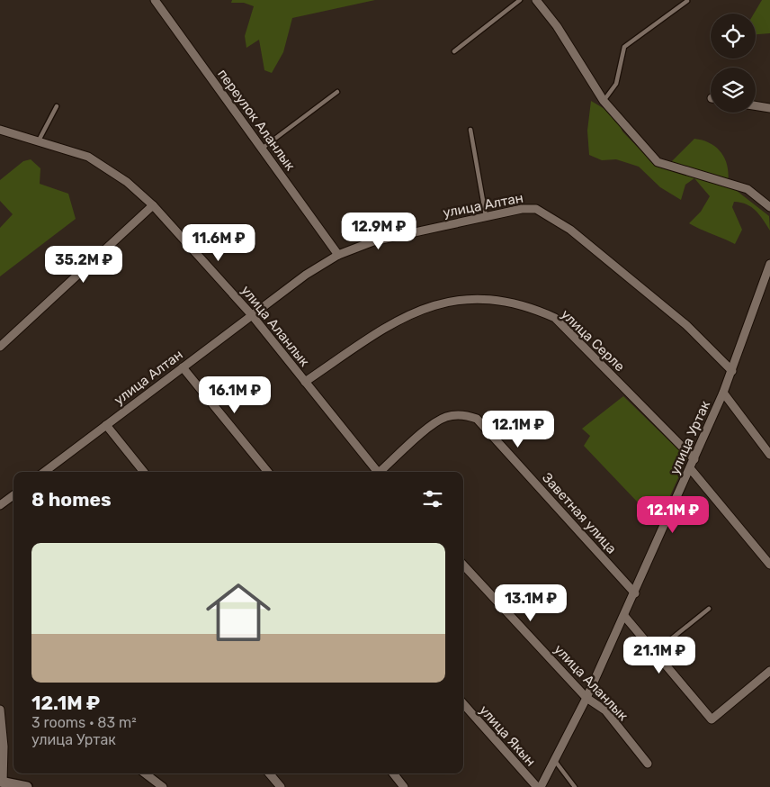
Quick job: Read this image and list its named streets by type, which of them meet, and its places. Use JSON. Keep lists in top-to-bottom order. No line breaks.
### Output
{"streets":{"street":["переулок Аланлык","улица Алтан","улица Аланлык","улица Серле","улица Уртак","Заветная улица","улица Якын"]},"crossings":[["переулок Аланлык","улица Алтан"],["улица Алтан","улица Аланлык"],["улица Алтан","улица Уртак"],["улица Аланлык","улица Серле"],["улица Аланлык","улица Уртак"],["улица Серле","улица Уртак"],["улица Уртак","Заветная улица"],["улица Уртак","улица Якын"]],"page":{"price":["12.9M ₽","11.6M ₽","35.2M ₽","16.1M ₽","12.1M ₽","12.1M ₽","13.1M ₽","21.1M ₽"],"heading":"8 homes","list":[{"name":"12.1M ₽","note":"3 rooms · 83 m² · улица Уртак"}]}}
